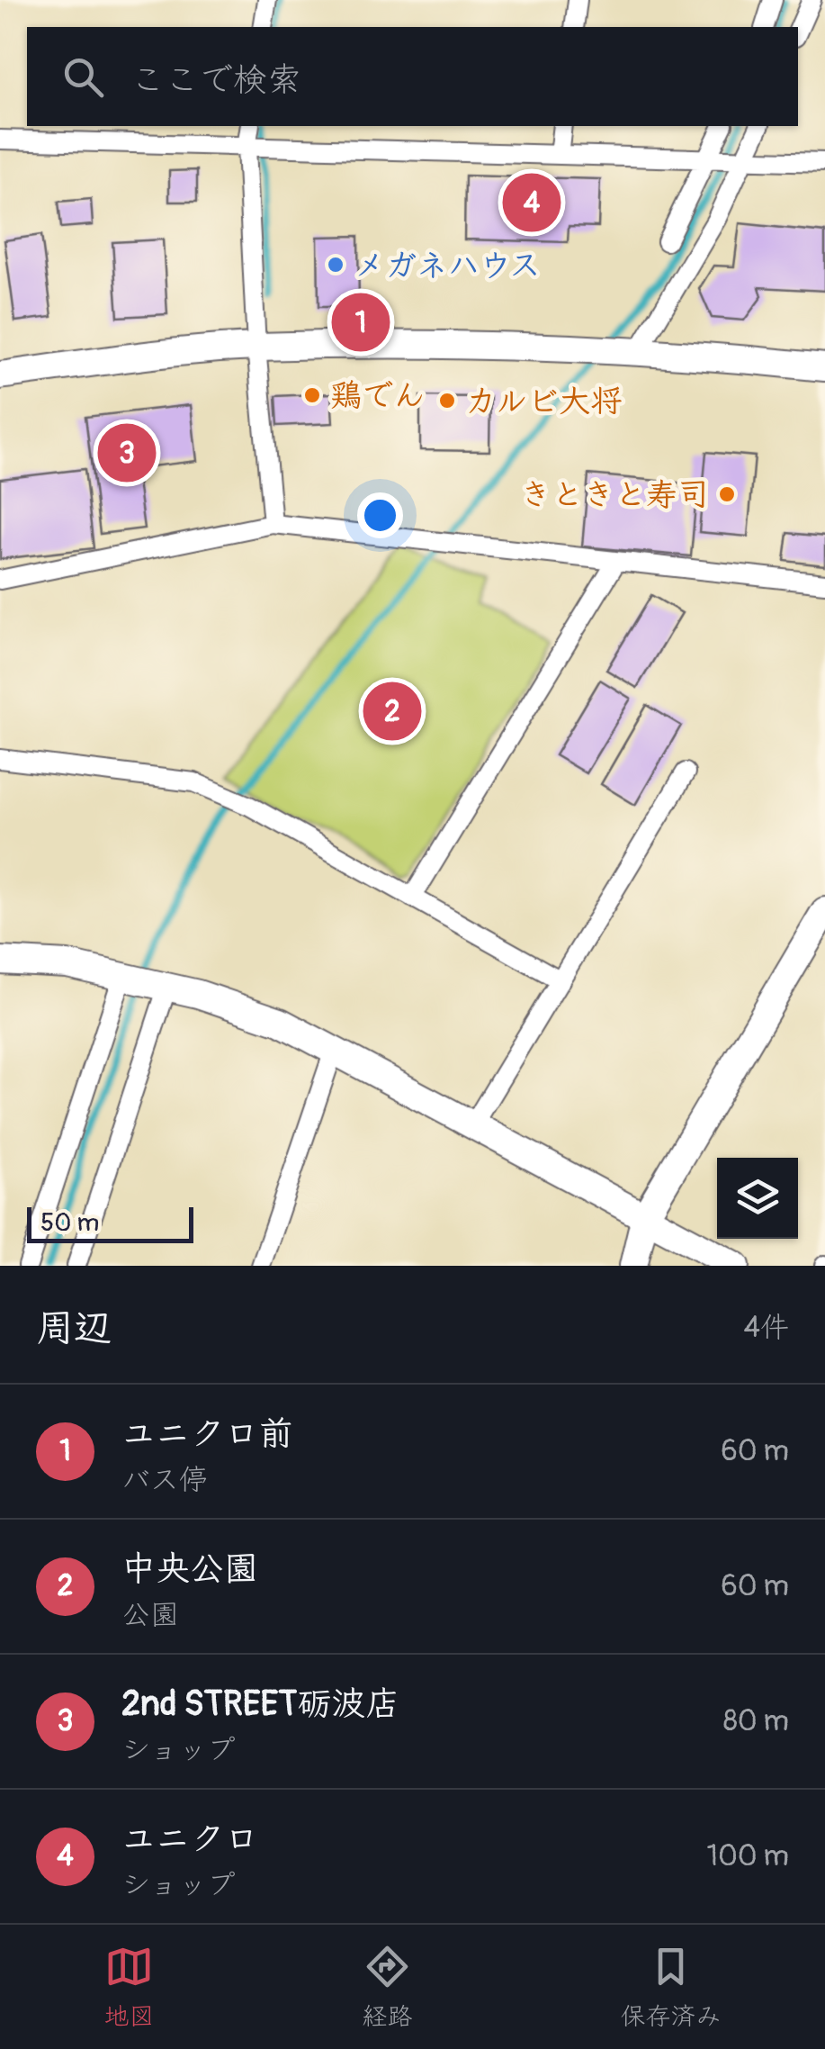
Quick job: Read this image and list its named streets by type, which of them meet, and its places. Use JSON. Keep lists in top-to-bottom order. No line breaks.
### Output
{"places":["メガネハウス","鶏でん","カルビ大将","きときと寿司"],"scale_bar":"50 m","page":{"search":"ここで検索","pins":["4","1","3","2"],"scale":"50 m","heading":["周辺","4件"],"list":[{"mark":"1","name":"ユニクロ前","note":"バス停","value":"60 m"},{"mark":"2","name":"中央公園","note":"公園","value":"60 m"},{"mark":"3","name":"2nd STREET砺波店","note":"ショップ","value":"80 m"},{"mark":"4","name":"ユニクロ","note":"ショップ","value":"100 m"}],"nav":["地図","経路","保存済み"]}}
